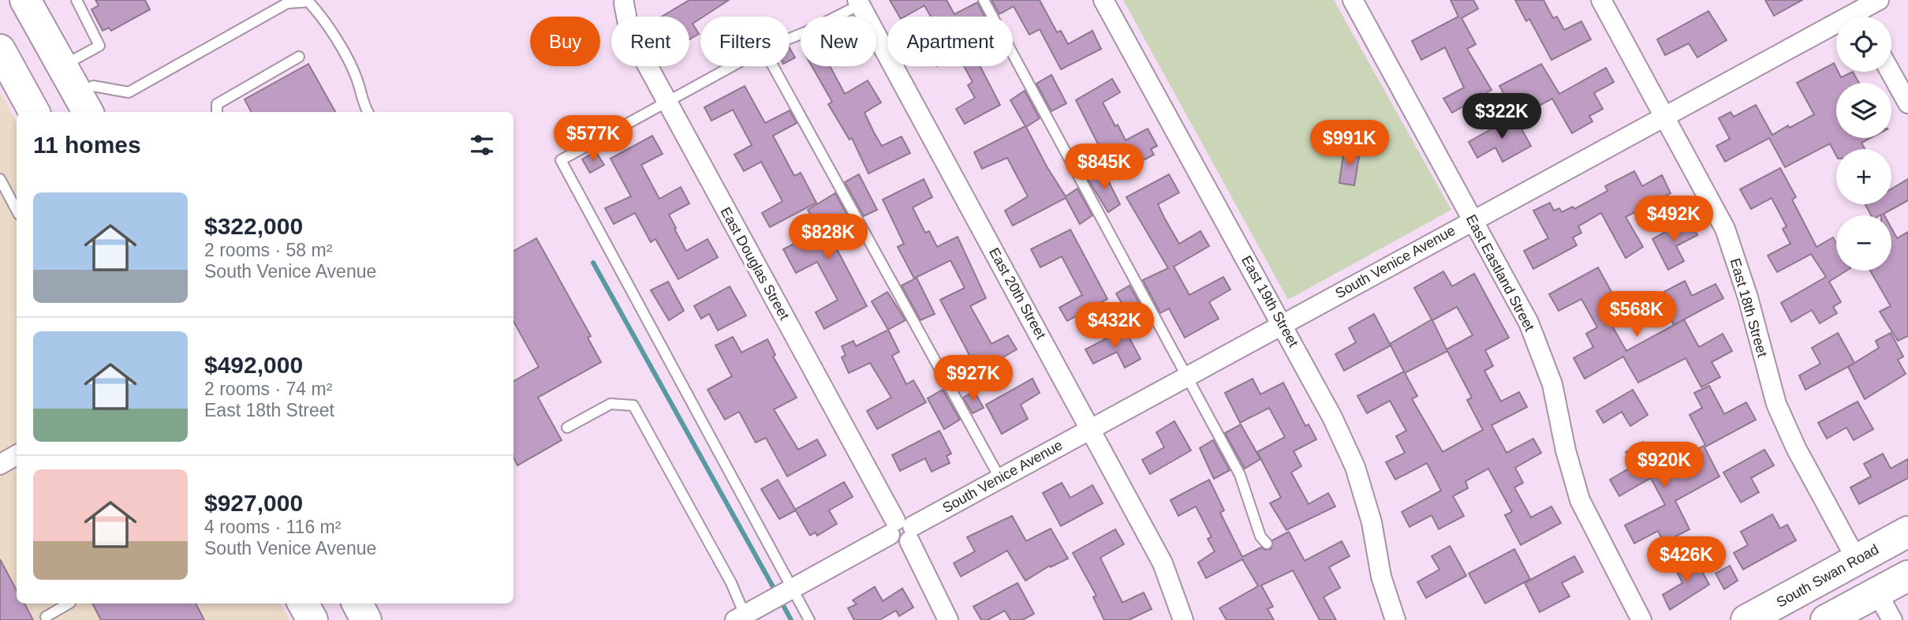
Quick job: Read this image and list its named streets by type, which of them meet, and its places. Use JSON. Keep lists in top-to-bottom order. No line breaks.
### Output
{"streets":{"main road":["South Swan Road"],"street":["South Venice Avenue","East Douglas Street","East Eastland Street","East 20th Street","East 19th Street","East 18th Street"]},"crossings":[["South Venice Avenue","East Douglas Street"],["South Venice Avenue","East Eastland Street"],["South Venice Avenue","East 20th Street"],["South Venice Avenue","East 19th Street"],["South Venice Avenue","East 18th Street"],["East 18th Street","South Swan Road"]],"page":{"map_buttons":["+","−"],"chip":["Buy","Rent","Filters","New","Apartment"],"price":["$322K","$577K","$991K","$845K","$492K","$828K","$568K","$432K","$927K","$920K","$426K"],"heading":"11 homes","list":[{"name":"$322,000","note":"2 rooms · 58 m² · South Venice Avenue"},{"name":"$492,000","note":"2 rooms · 74 m² · East 18th Street"},{"name":"$927,000","note":"4 rooms · 116 m² · South Venice Avenue"}]}}
